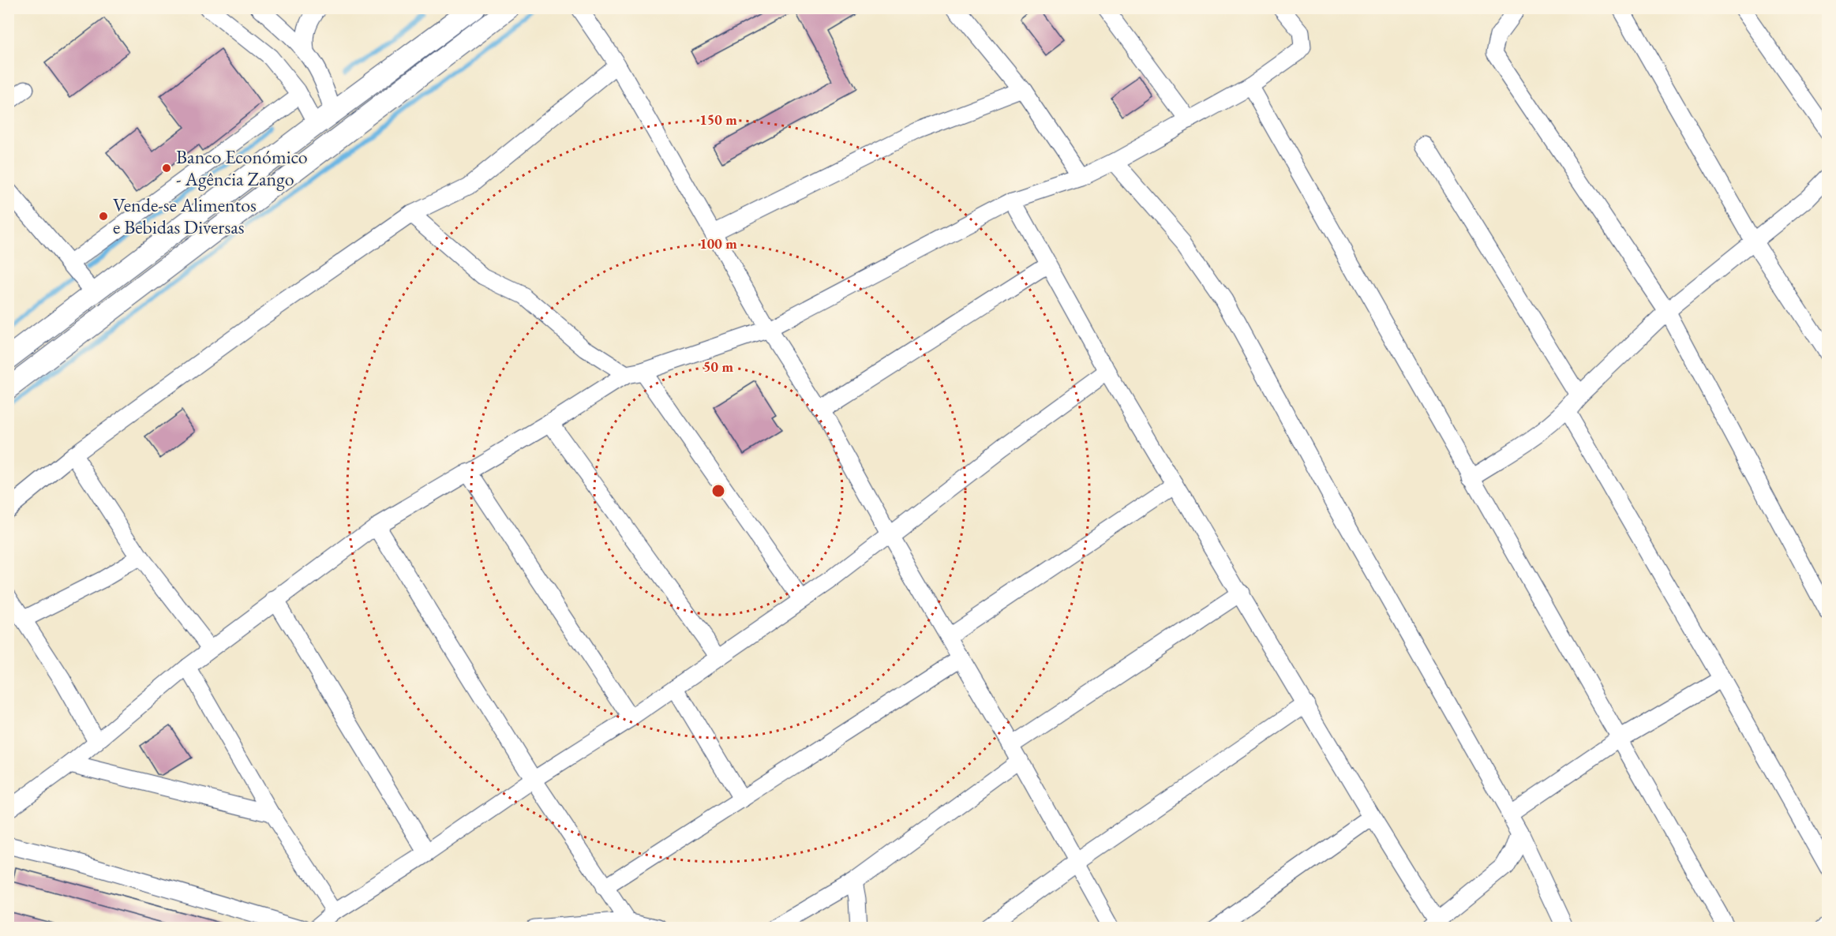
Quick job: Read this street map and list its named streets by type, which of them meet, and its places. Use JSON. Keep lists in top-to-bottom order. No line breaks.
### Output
{"places":["Banco Económico - Agência Zango","Vende-se Alimentos e Bebidas Diversas"],"rings":["150 m","100 m","50 m"]}
